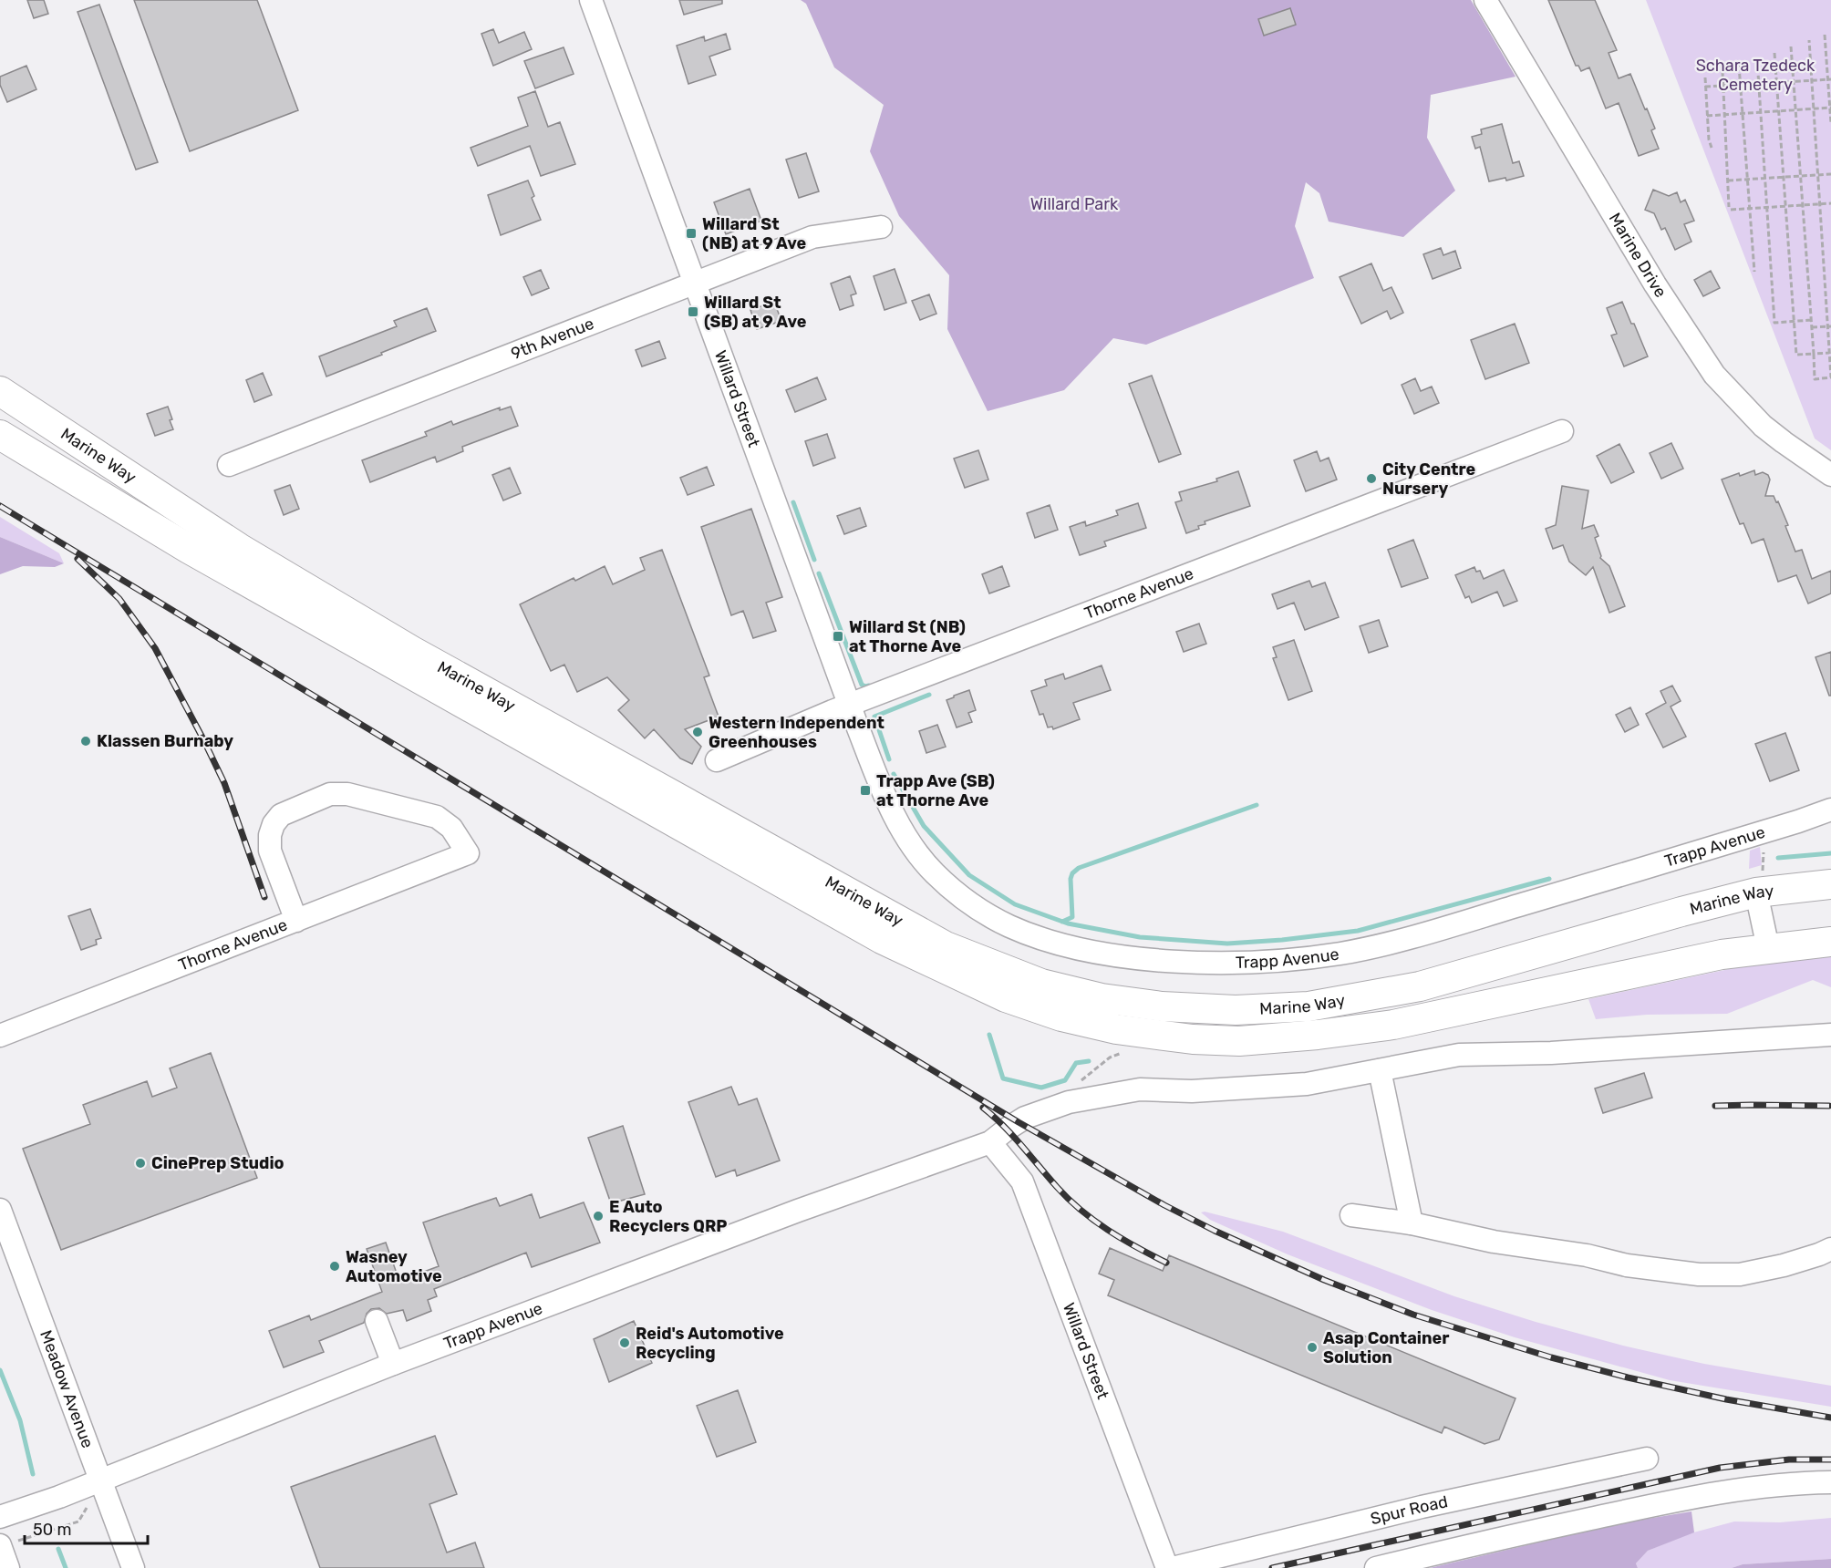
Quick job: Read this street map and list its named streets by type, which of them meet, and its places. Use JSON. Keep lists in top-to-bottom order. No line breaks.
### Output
{"streets":{"main road":["Marine Way"],"street":["Marine Drive","9th Avenue","Willard Street","Thorne Avenue","Trapp Avenue","Meadow Avenue","Spur Road"]},"crossings":[["9th Avenue","Willard Street"],["Willard Street","Thorne Avenue"],["Willard Street","Trapp Avenue"],["Thorne Avenue","Trapp Avenue"],["Trapp Avenue","Meadow Avenue"]],"parks":["Schara Tzedeck Cemetery","Willard Park"],"places":{"transit":["Willard St (NB) at 9 Ave","Willard St (SB) at 9 Ave","Willard St (NB) at Thorne Ave","Trapp Ave (SB) at Thorne Ave"],"other":["City Centre Nursery","Western Independent Greenhouses","Klassen Burnaby","CinePrep Studio","E Auto Recyclers QRP","Wasney Automotive","Reid's Automotive Recycling","Asap Container Solution"]},"scale_bar":"50 m"}
